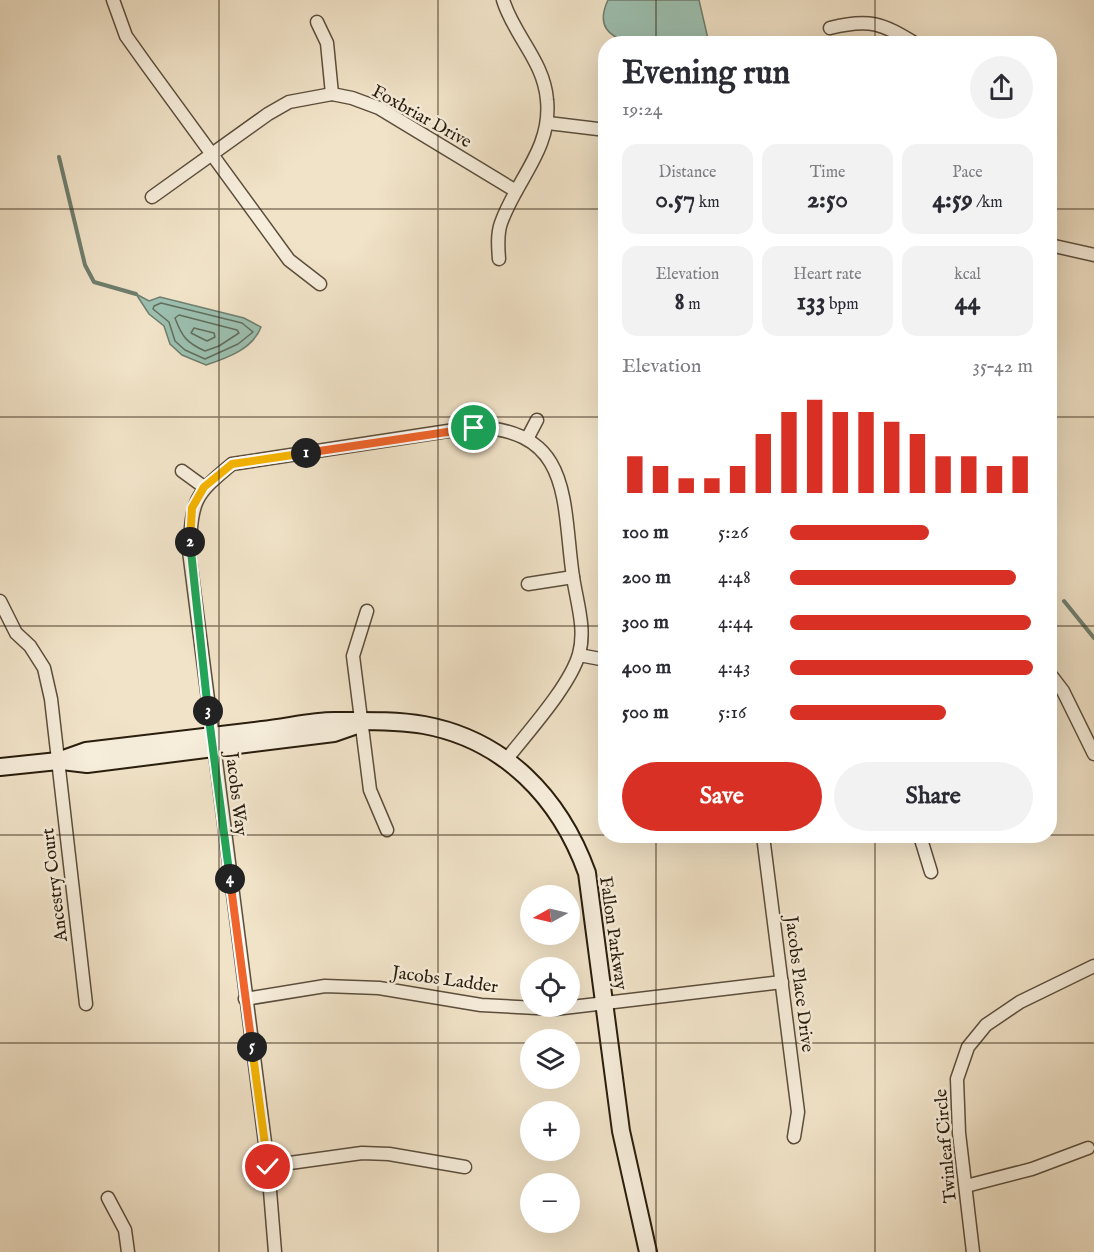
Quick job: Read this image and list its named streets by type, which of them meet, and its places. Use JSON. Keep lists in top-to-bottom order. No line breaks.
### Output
{"streets":{"street":["Foxbriar Drive","Jacobs Way","Ancestry Court","Fallon Parkway","Jacobs Ladder","Jacobs Place Drive","Twinleaf Circle"]},"crossings":[["Jacobs Way","Fallon Parkway"],["Jacobs Way","Jacobs Ladder"],["Ancestry Court","Fallon Parkway"],["Fallon Parkway","Jacobs Ladder"],["Jacobs Ladder","Jacobs Place Drive"]],"north":"left","page":{"heading":["Evening run","19:24"],"stats":[["Distance","0.57 km"],["Time","2:50"],["Pace","4:59 /km"],["Elevation","8 m"],["Heart rate","133 bpm"],["kcal","44"]],"chart":["Elevation","35–42 m"],"pins":["1","2","3","4","5"],"list":[{"name":"100 m","note":"5:26"},{"name":"200 m","note":"4:48"},{"name":"300 m","note":"4:44"},{"name":"400 m","note":"4:43"},{"name":"500 m","note":"5:16"}],"buttons":["Save","Share"],"map_buttons":["+","−"]}}
